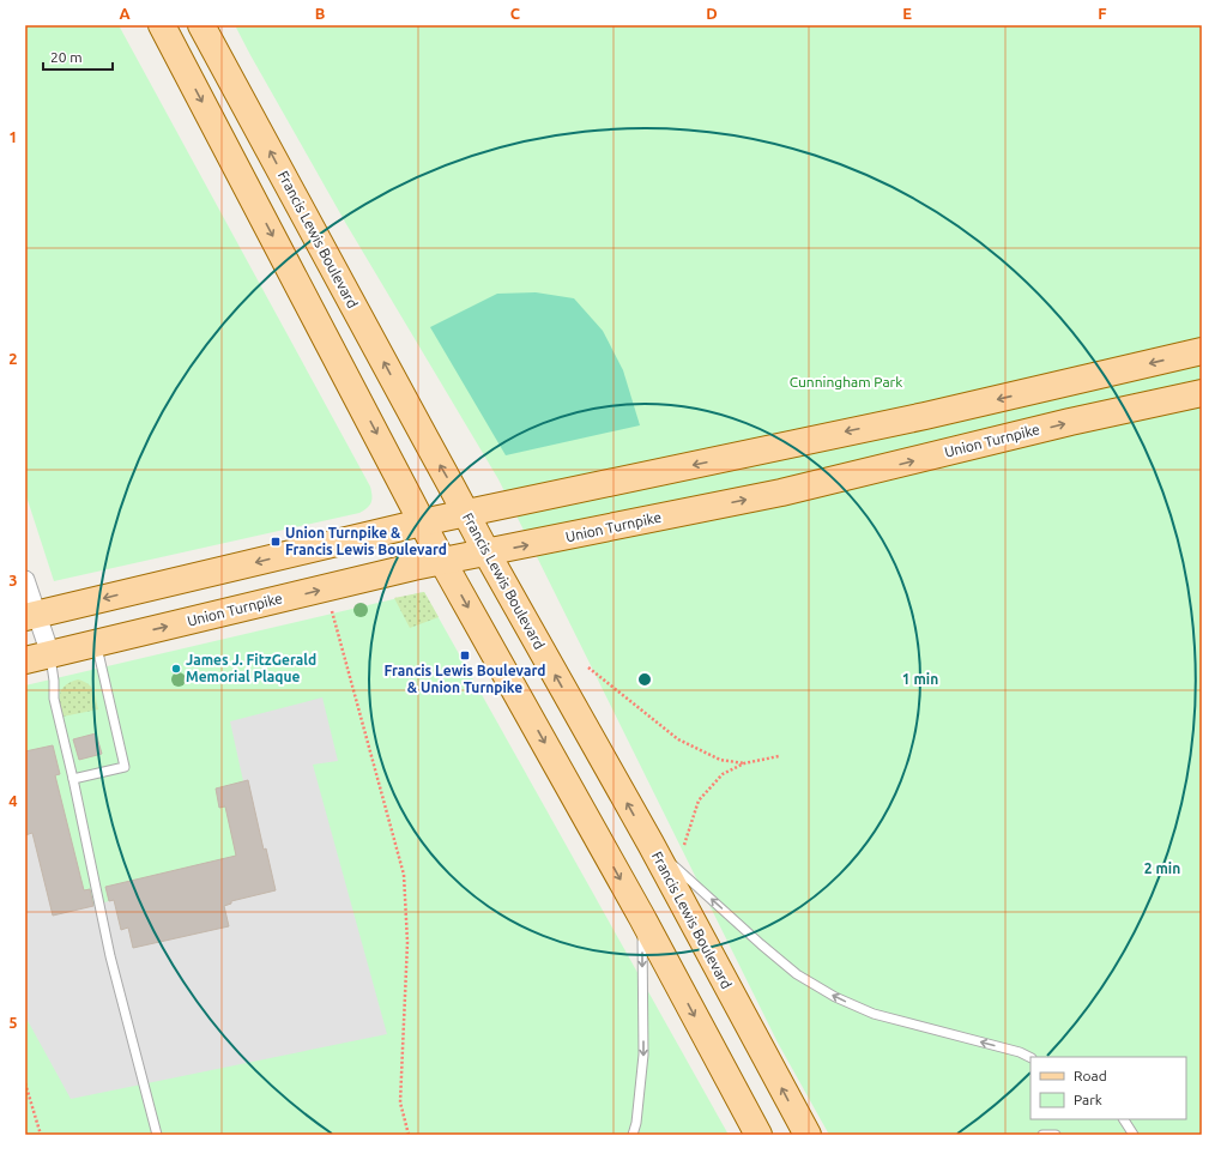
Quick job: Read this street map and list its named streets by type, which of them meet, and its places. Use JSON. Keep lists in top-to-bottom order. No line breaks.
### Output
{"streets":{"main road":["Francis Lewis Boulevard","Union Turnpike"]},"crossings":[["Francis Lewis Boulevard","Union Turnpike"]],"parks":["Cunningham Park"],"places":{"transit":["Union Turnpike & Francis Lewis Boulevard","Francis Lewis Boulevard & Union Turnpike"],"other":["James J. FitzGerald Memorial Plaque"]},"legend":["Road","Park"],"scale_bar":"20 m","grid":{"columns":["A","B","C","D","E","F"],"rows":["1","2","3","4","5"]},"rings":["1 min","2 min"]}
